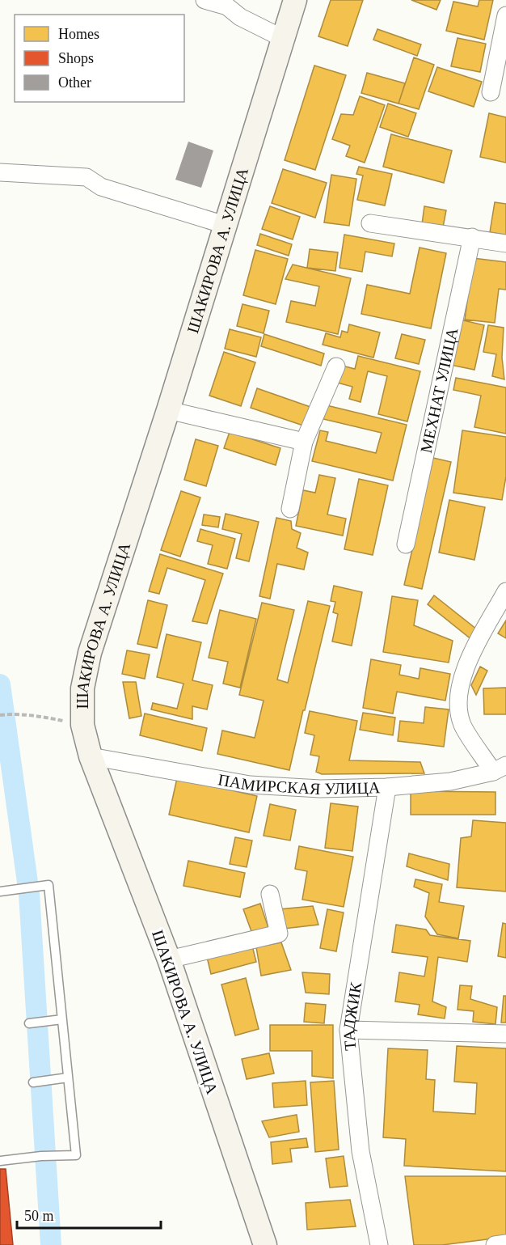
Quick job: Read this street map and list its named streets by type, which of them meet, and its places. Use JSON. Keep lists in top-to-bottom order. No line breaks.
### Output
{"streets":{"main road":["ШАКИРОВА А. УЛИЦА"],"street":["МЕХНАТ УЛИЦА","ПАМИРСКАЯ УЛИЦА","ТАДЖИК"]},"crossings":[["ШАКИРОВА А. УЛИЦА","ПАМИРСКАЯ УЛИЦА"],["ПАМИРСКАЯ УЛИЦА","ТАДЖИК"]],"legend":["Homes","Shops","Other"],"scale_bar":"50 m"}
